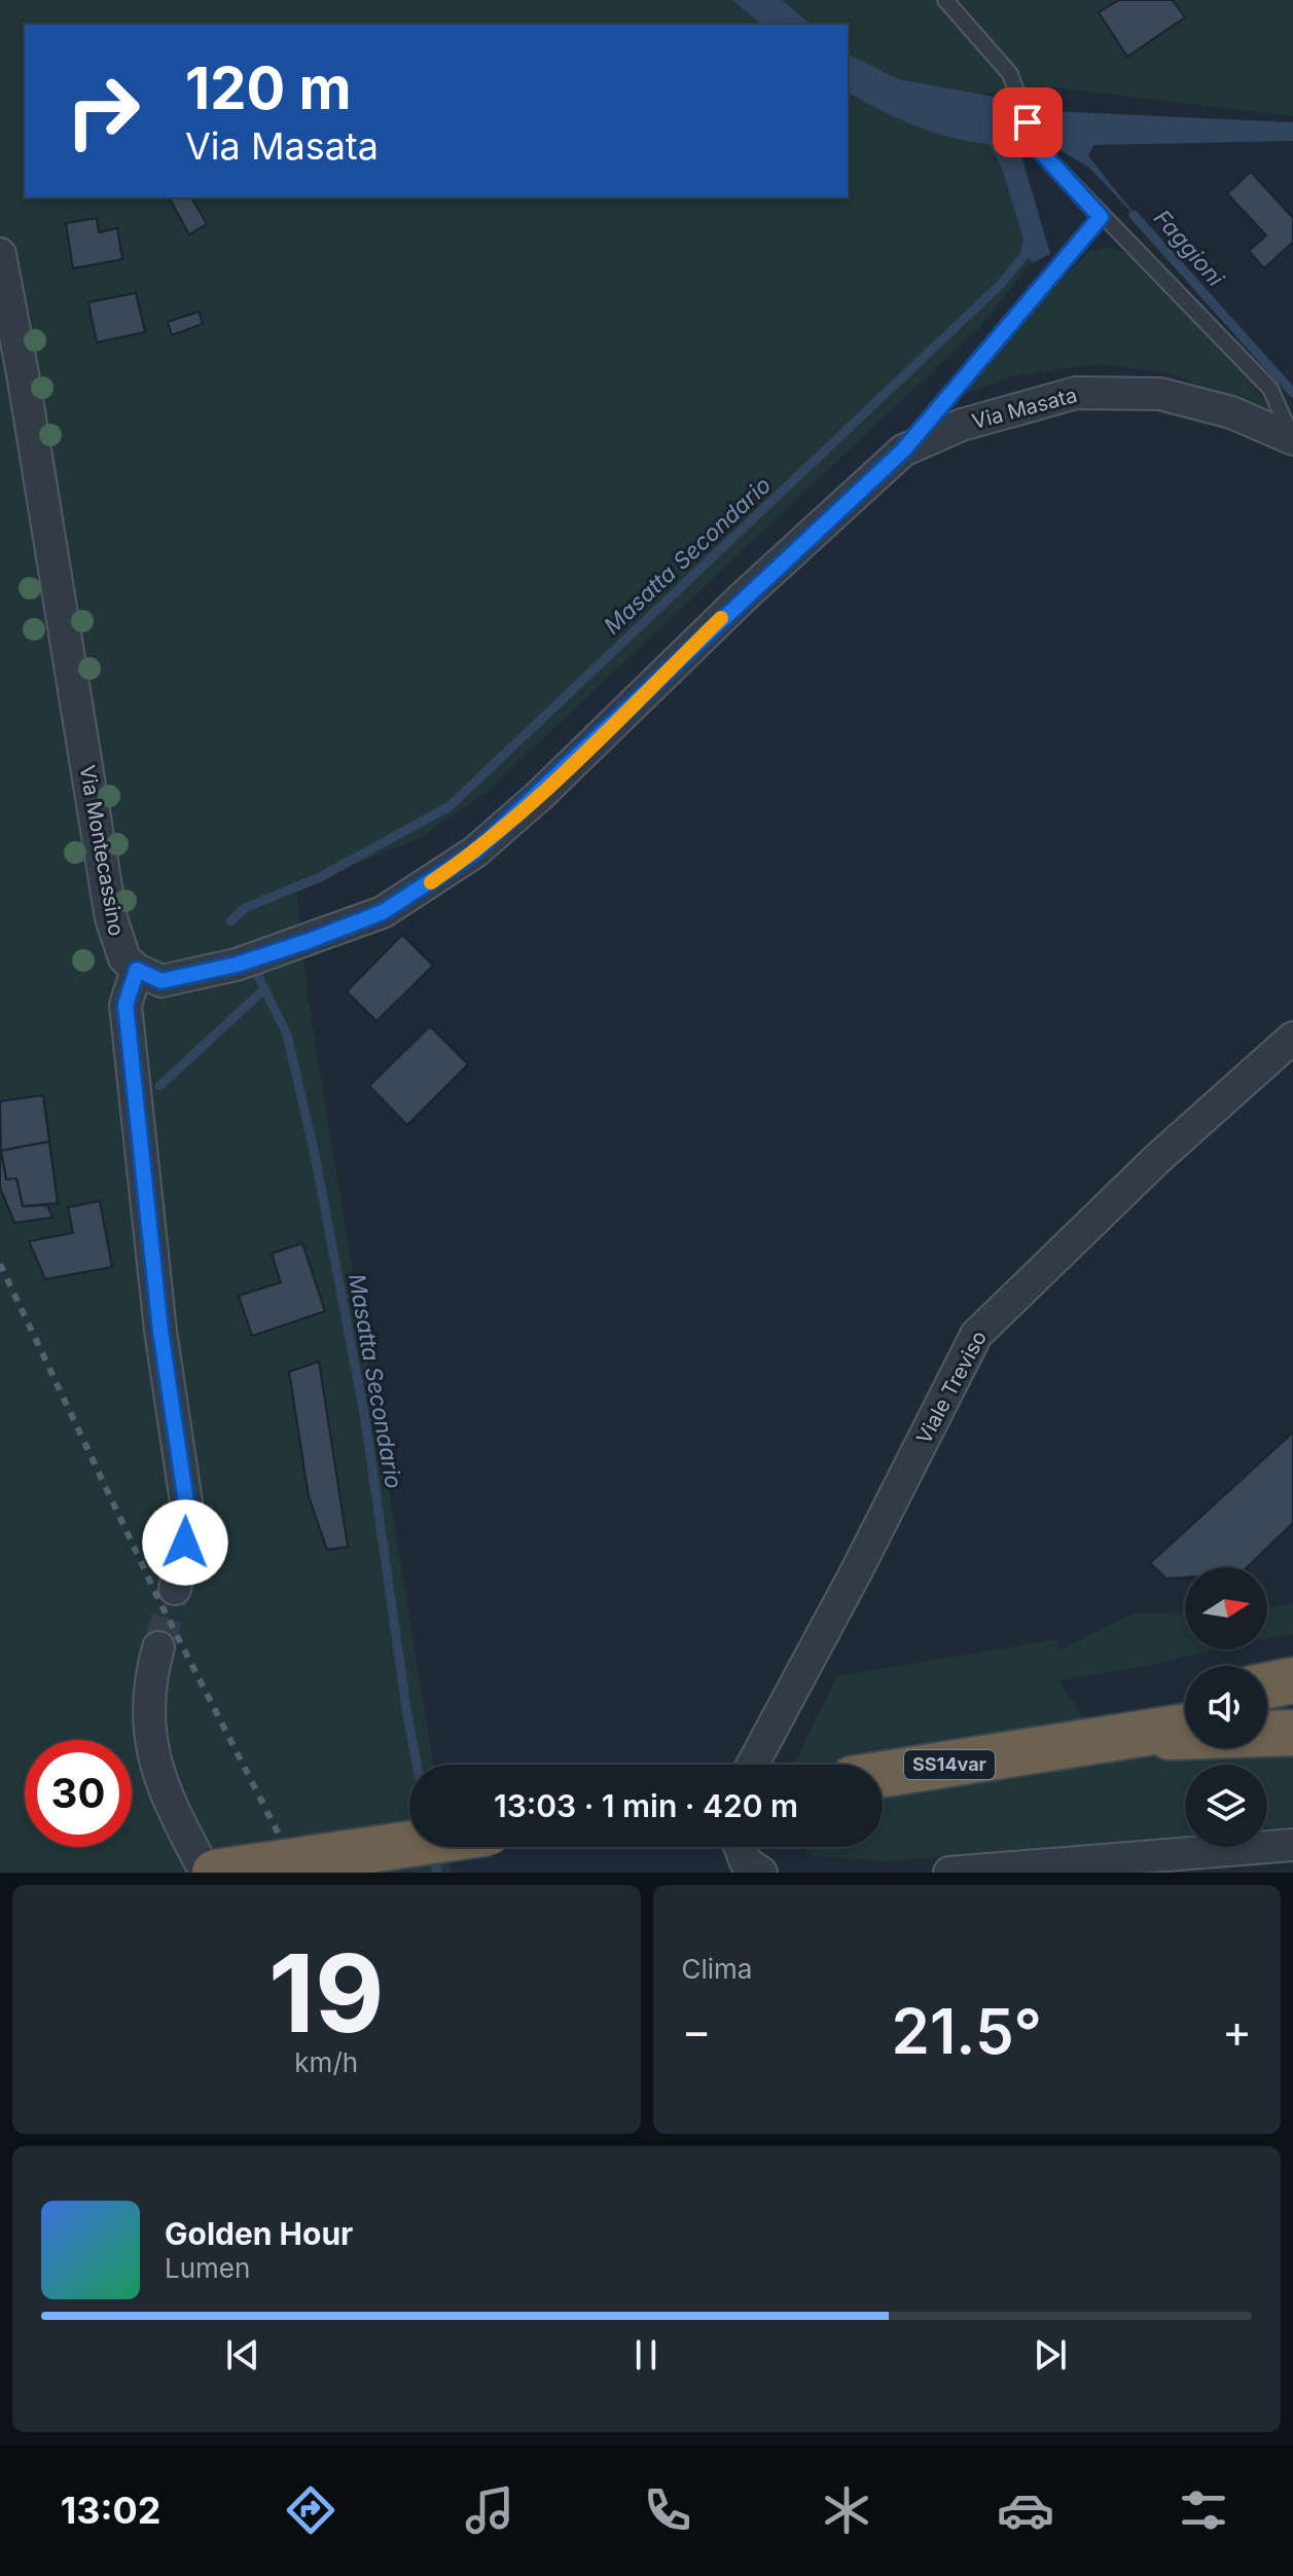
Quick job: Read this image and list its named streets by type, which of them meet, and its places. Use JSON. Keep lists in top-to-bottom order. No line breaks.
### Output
{"streets":{"highway":["SS14var"],"street":["Via Masata","Via Montecassino","Viale Treviso"]},"crossings":[["Via Masata","Via Montecassino"]],"water":["Faggioni","Masatta Secondario"],"north":"right","page":{"turn":["120 m","Via Masata"],"limit":"30","trip":"13:03 · 1 min · 420 m","tile":[["19","km/h"],"Clima"],"heat":["−","21.5°","+"],"song":["Golden Hour","Lumen"],"tabs":"13:02"}}
